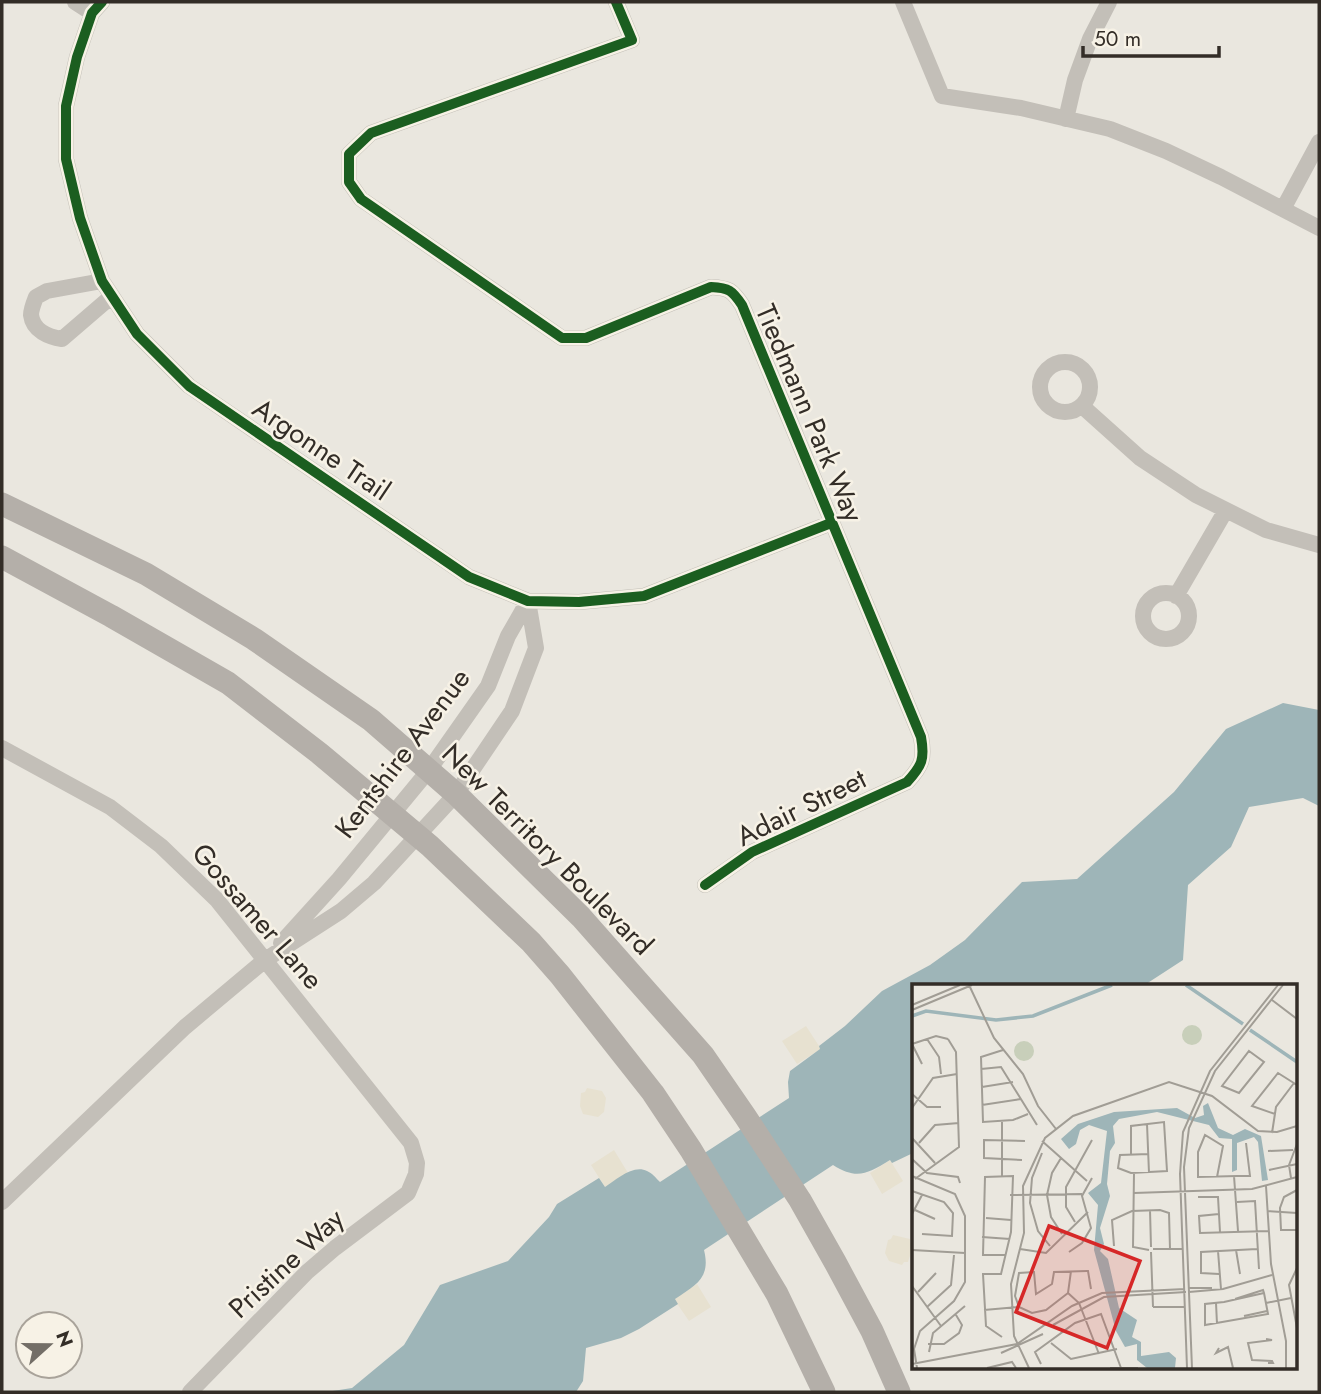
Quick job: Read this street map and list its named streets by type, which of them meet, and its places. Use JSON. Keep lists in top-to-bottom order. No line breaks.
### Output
{"streets":{"main road":["New Territory Boulevard"],"street":["Tiedmann Park Way","Argonne Trail","Kentshire Avenue","Adair Street","Gossamer Lane","Pristine Way"]},"crossings":[["Tiedmann Park Way","Argonne Trail"],["Tiedmann Park Way","Adair Street"],["Argonne Trail","Kentshire Avenue"],["Kentshire Avenue","New Territory Boulevard"],["Kentshire Avenue","Gossamer Lane"],["Gossamer Lane","Pristine Way"]],"scale_bar":"50 m","north":"right"}
